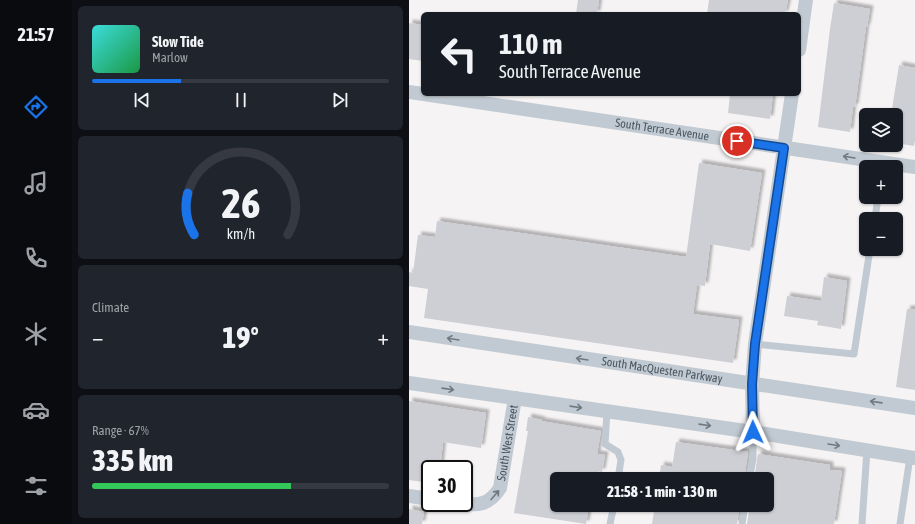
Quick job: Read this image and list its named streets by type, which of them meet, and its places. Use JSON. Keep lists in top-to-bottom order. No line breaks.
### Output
{"streets":{"street":["South Terrace Avenue","South MacQuesten Parkway","South West Street"]},"one_way":["South West Street"],"page":{"tabs":"21:57","turn":["110 m","South Terrace Avenue"],"song":["Slow Tide","Marlow"],"map_buttons":["+","−"],"tile":["Climate",["Range · 67%","335 km"]],"heat":["−","19°","+"],"limit":"30","trip":"21:58 · 1 min · 130 m","gauge":["26","km/h"]}}
